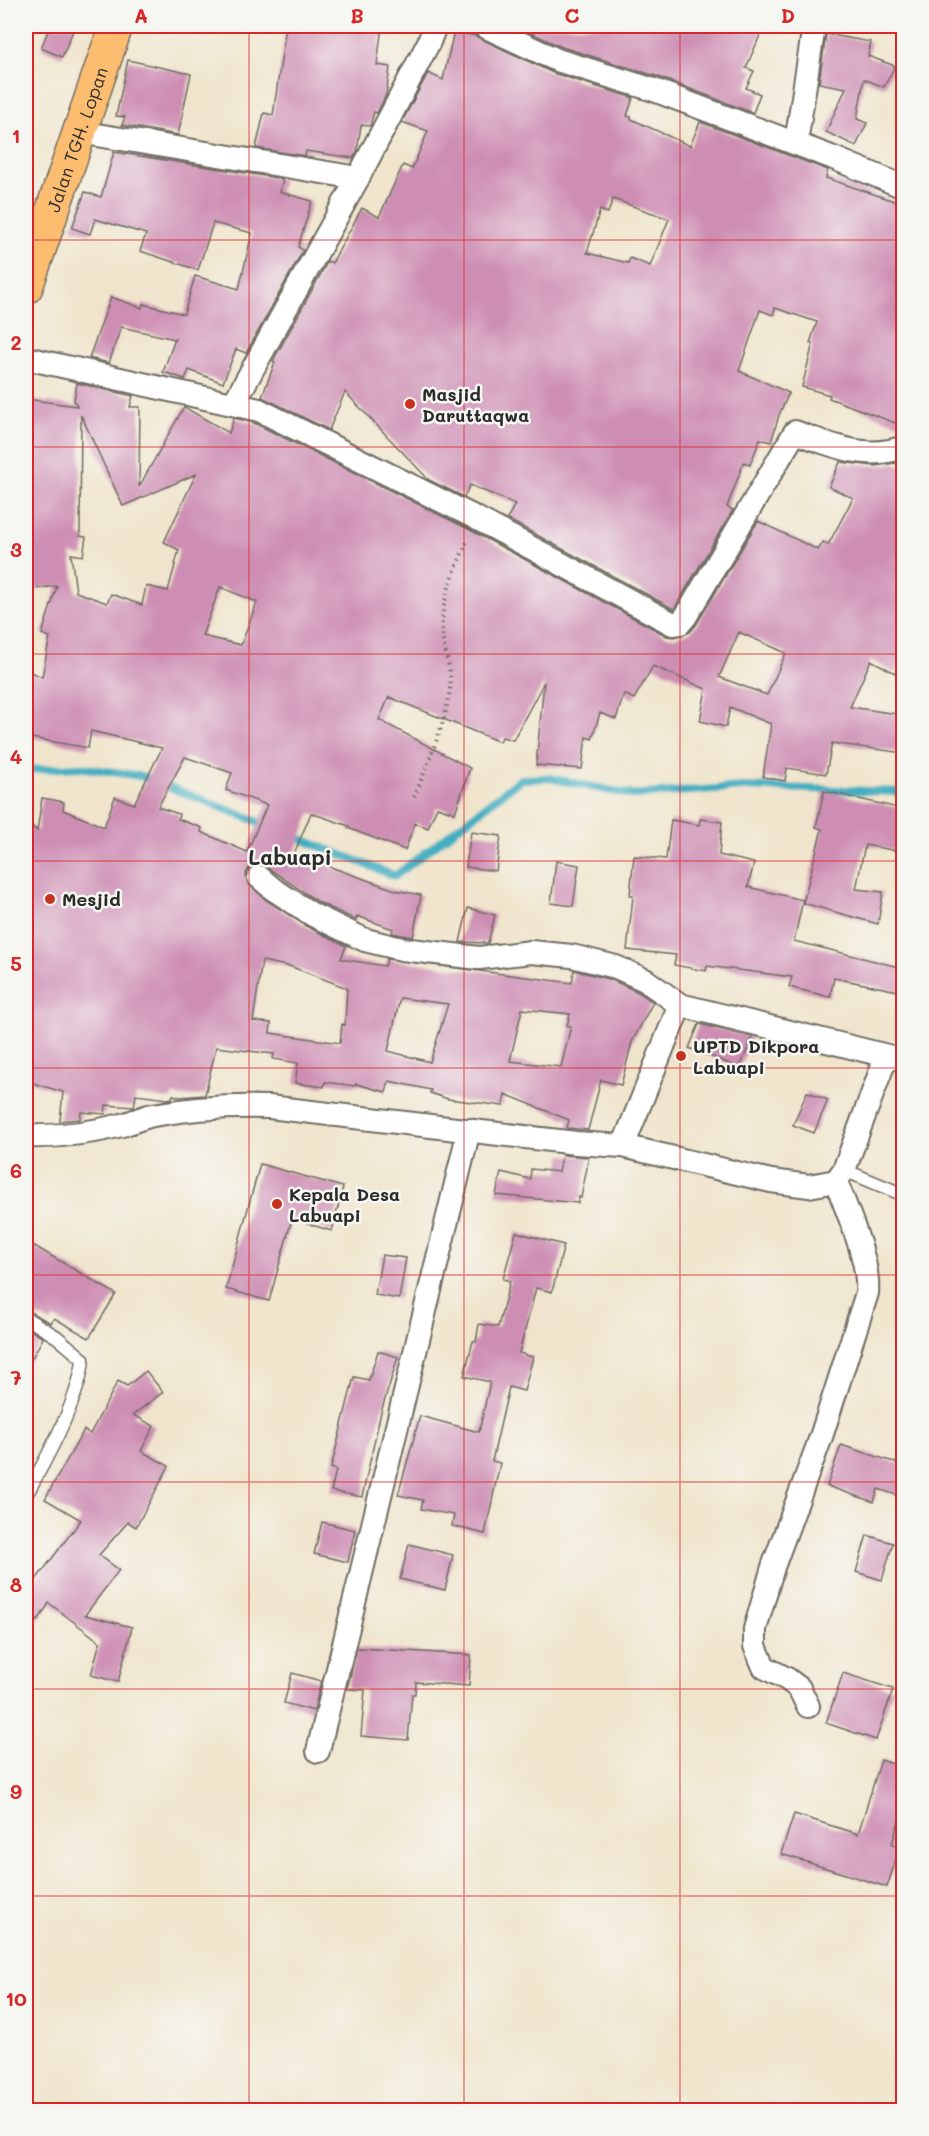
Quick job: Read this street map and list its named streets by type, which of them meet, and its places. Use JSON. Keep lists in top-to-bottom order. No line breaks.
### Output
{"streets":{"highway":["Jalan TGH. Lopan"]},"districts":["Labuapi"],"places":["Masjid Daruttaqwa","Mesjid","UPTD Dikpora Labuapi","Kepala Desa Labuapi"],"grid":{"columns":["A","B","C","D"],"rows":["1","2","3","4","5","6","7","8","9","10"]}}
